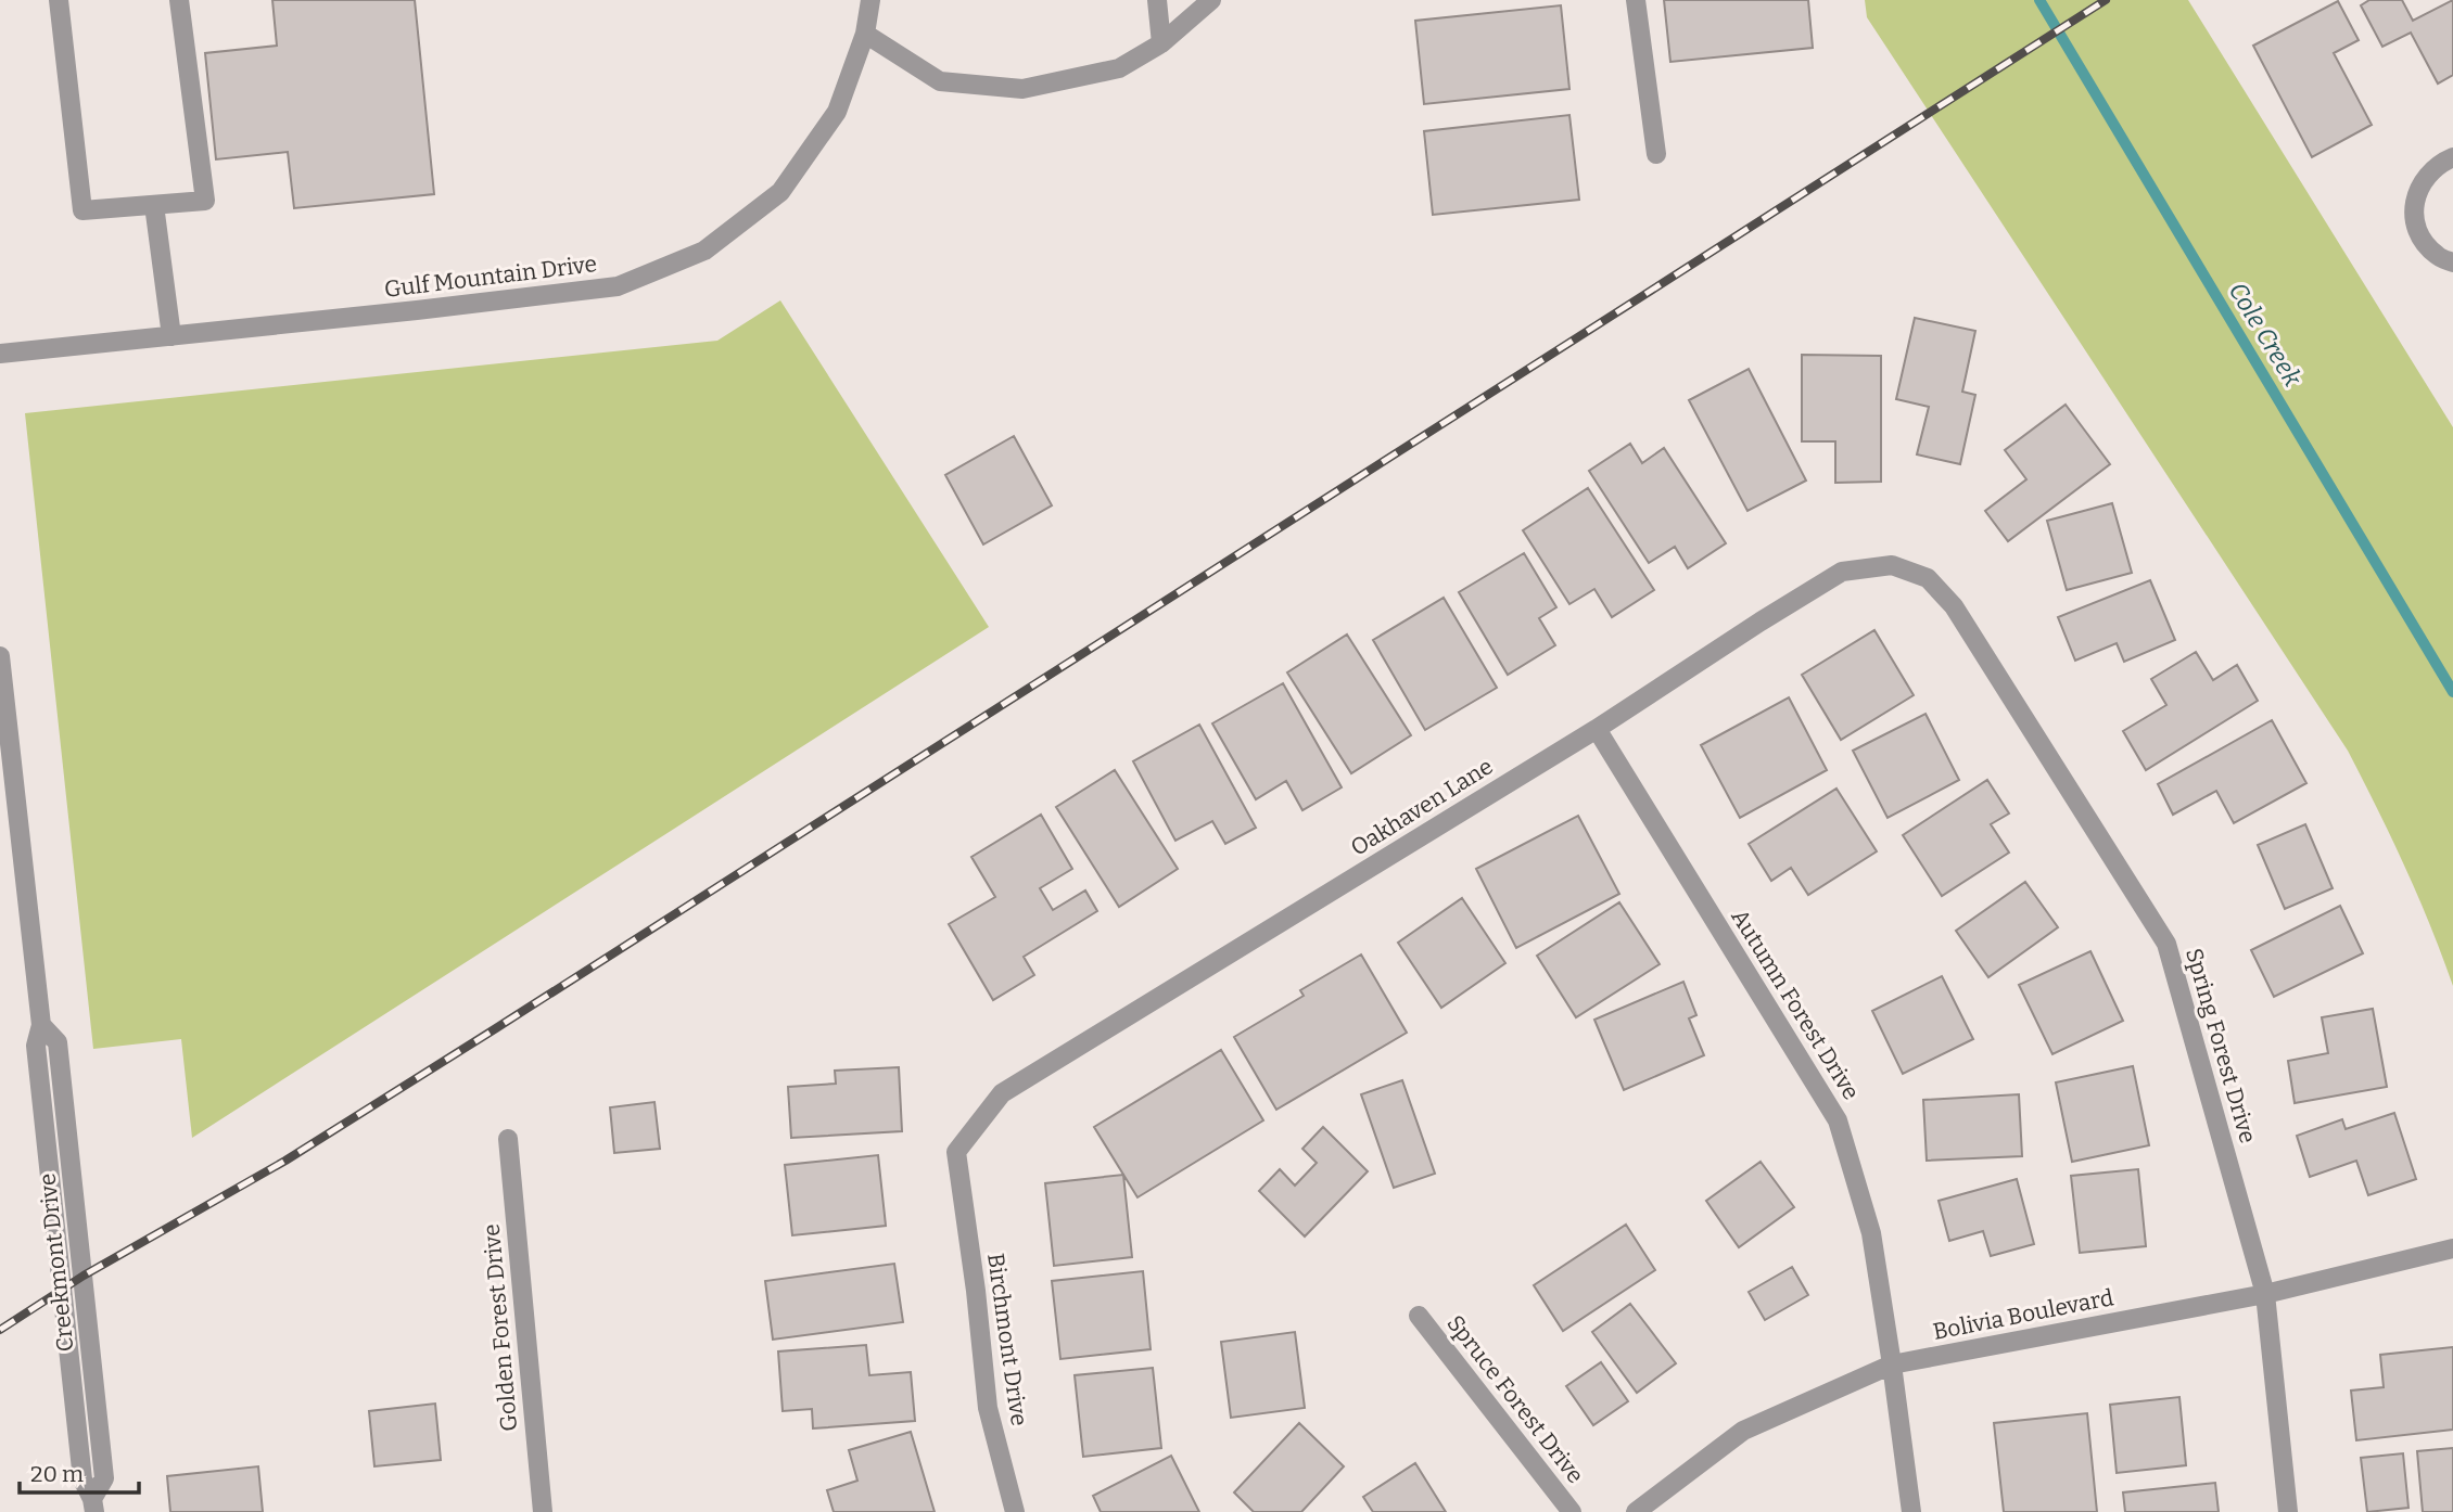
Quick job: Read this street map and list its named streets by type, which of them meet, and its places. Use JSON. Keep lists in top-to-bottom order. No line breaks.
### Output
{"streets":{"street":["Gulf Mountain Drive","Oakhaven Lane","Autumn Forest Drive","Spring Forest Drive","Creekmont Drive","Bolivia Boulevard","Golden Forest Drive","Birchmont Drive","Spruce Forest Drive"]},"crossings":[["Oakhaven Lane","Autumn Forest Drive"],["Oakhaven Lane","Spring Forest Drive"],["Oakhaven Lane","Birchmont Drive"],["Autumn Forest Drive","Bolivia Boulevard"],["Spring Forest Drive","Bolivia Boulevard"]],"water":["Cole Creek"],"scale_bar":"20 m"}
